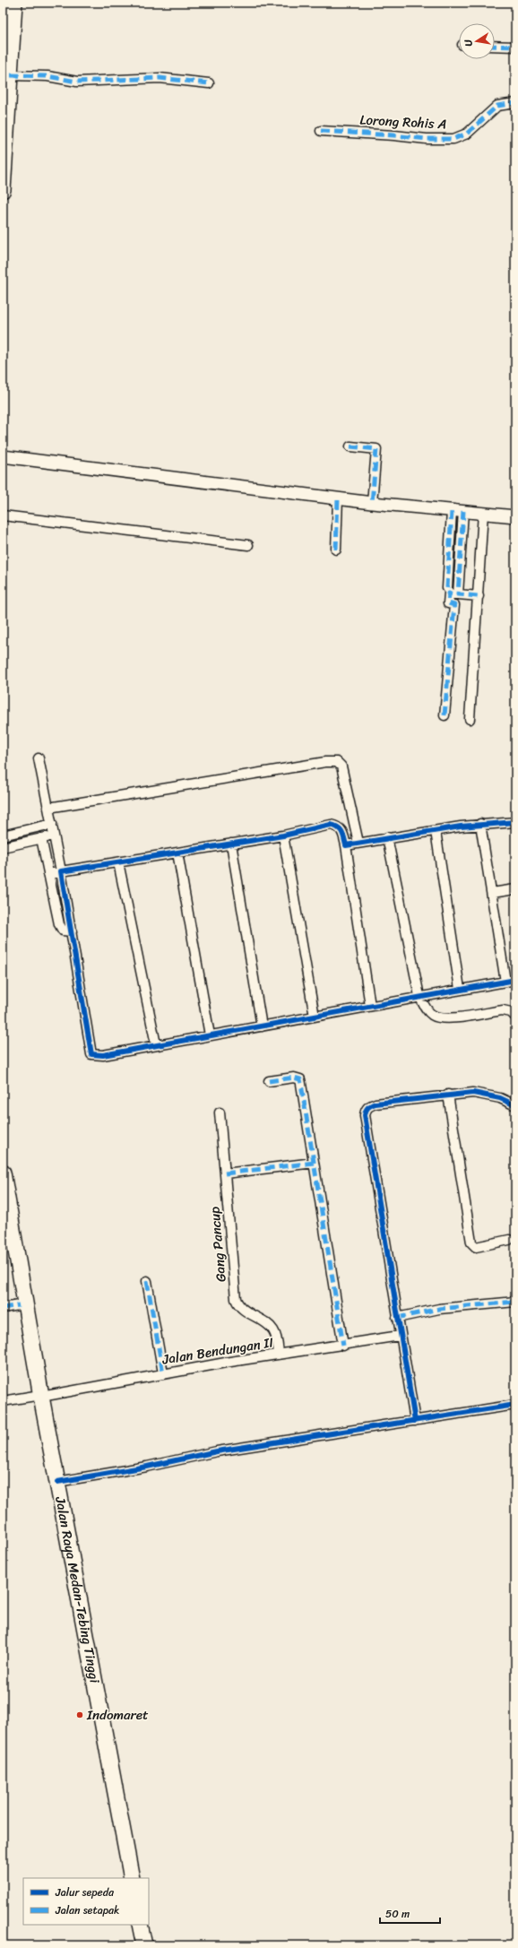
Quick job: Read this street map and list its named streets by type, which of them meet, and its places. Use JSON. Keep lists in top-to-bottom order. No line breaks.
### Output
{"streets":{"highway":["Jalan Raya Medan-Tebing Tinggi"],"street":["Lorong Rohis A","Gang Pancup","Jalan Bendungan II"]},"crossings":[["Gang Pancup","Jalan Bendungan II"],["Jalan Bendungan II","Jalan Raya Medan-Tebing Tinggi"]],"places":["Indomaret"],"legend":["Jalur sepeda","Jalan setapak"],"scale_bar":"50 m","north":"left"}
